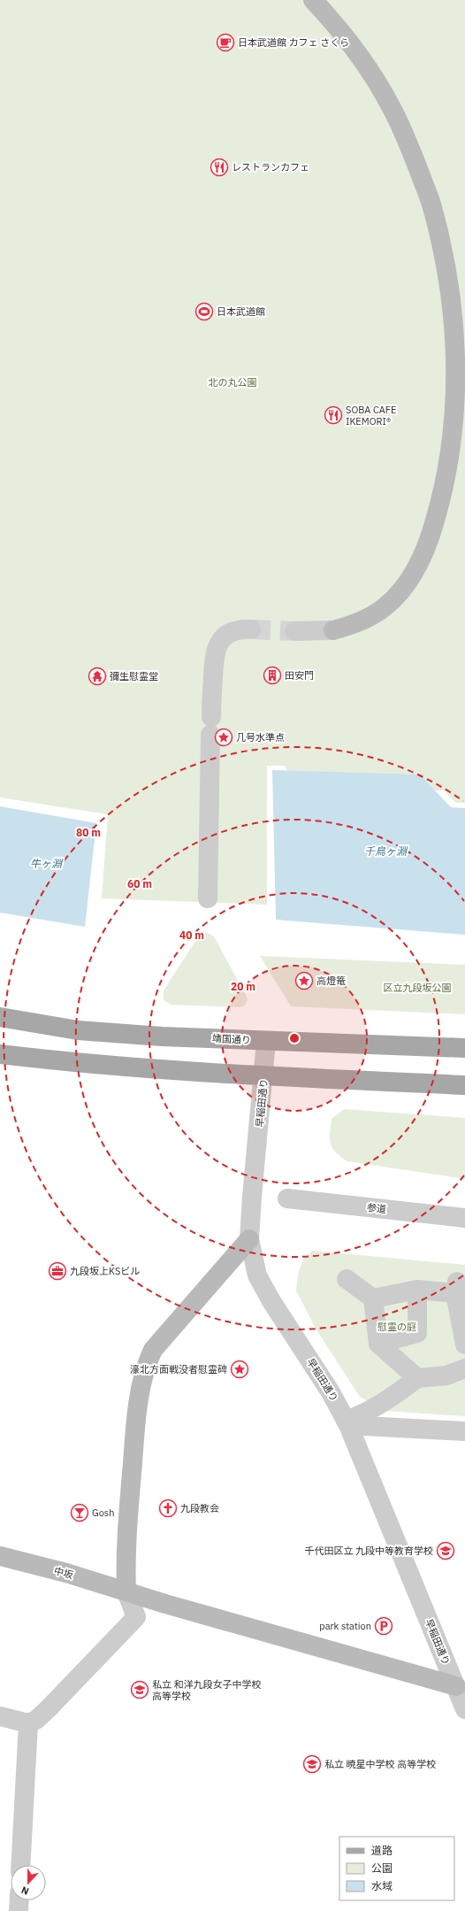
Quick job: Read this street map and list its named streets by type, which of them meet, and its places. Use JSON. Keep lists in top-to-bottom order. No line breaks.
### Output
{"streets":{"main road":["靖国通り"],"street":["早稲田通り","参道","中坂"]},"crossings":[["靖国通り","早稲田通り"],["早稲田通り","中坂"]],"water":["千鳥ヶ淵","牛ヶ淵"],"parks":["北の丸公園","区立九段坂公園","慰霊の庭"],"places":{"cafe":["日本武道館 カフェ さくら"],"restaurant":["レストランカフェ","SOBA CAFE IKEMORI®"],"sports":["日本武道館"],"building":["田安門"],"temple":["彌生慰霊堂"],"place":["几号水準点","高燈篭","濠北方面戦没者慰霊碑"],"office":["九段坂上KSビル"],"church":["九段教会"],"bar":["Gosh"],"school or university":["千代田区立 九段中等教育学校","私立 和洋九段女子中学校 高等学校","私立 暁星中学校 高等学校"],"parking":["park station"]},"legend":["道路","公園","水域"],"north":"bottom","rings":["80 m","60 m","40 m","20 m"]}
